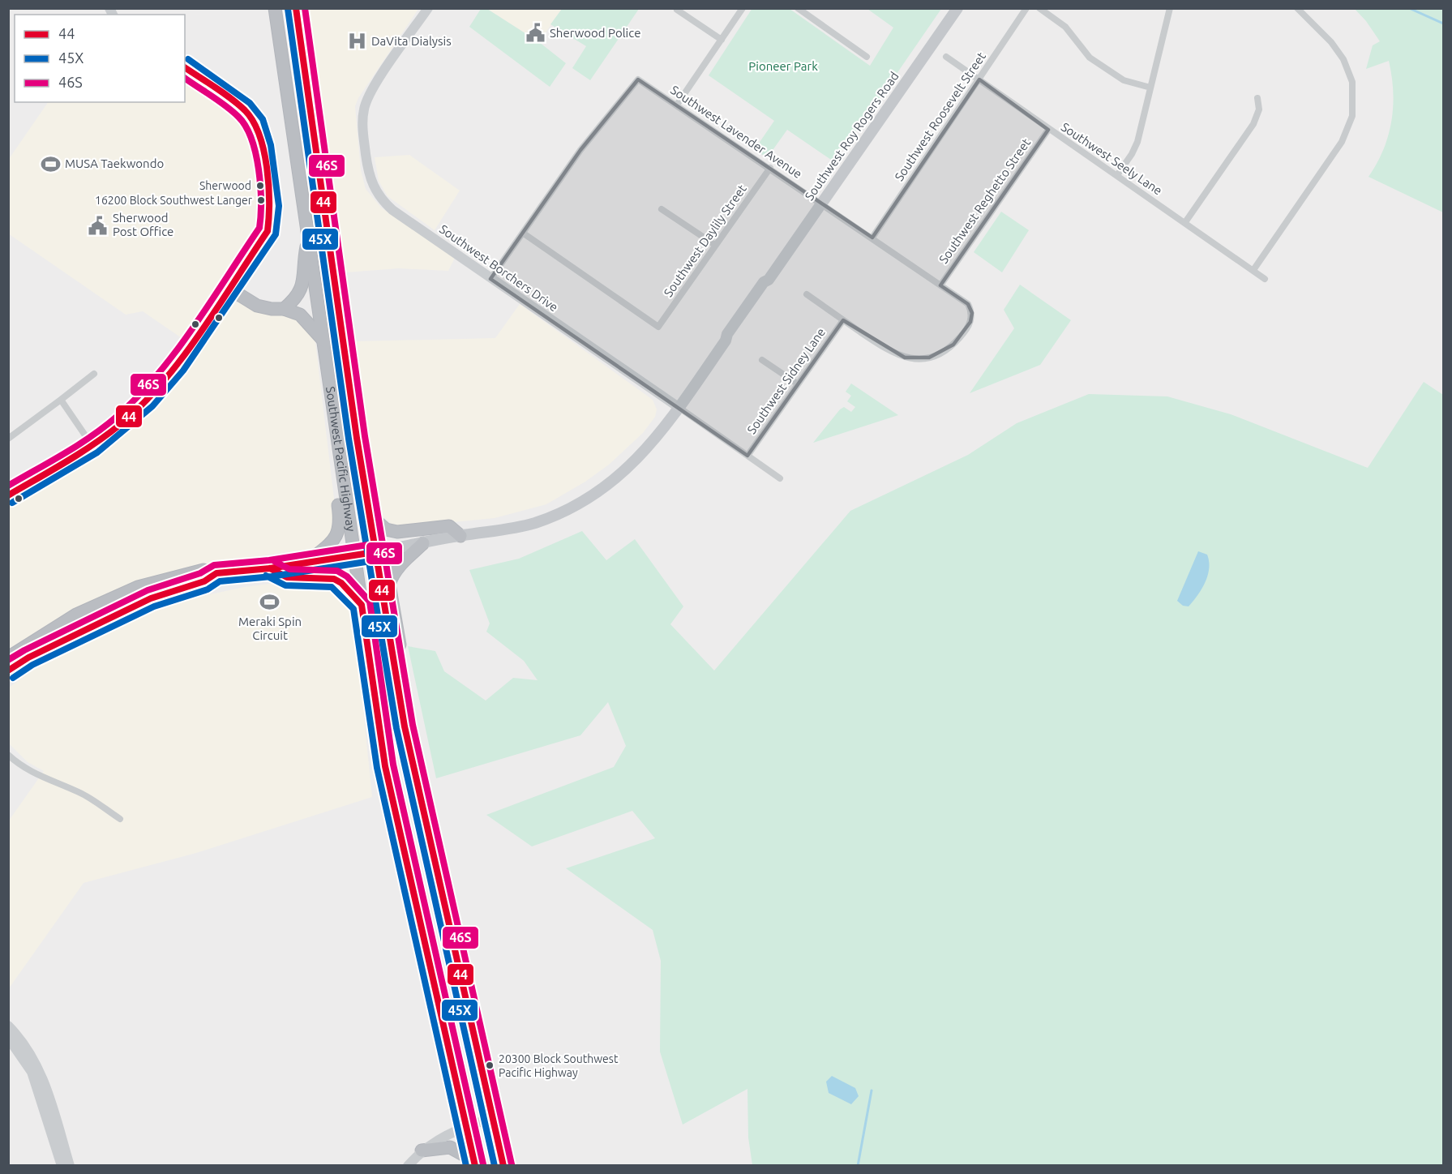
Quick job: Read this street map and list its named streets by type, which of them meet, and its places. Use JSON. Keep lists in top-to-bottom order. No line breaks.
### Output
{"streets":{"highway":["Southwest Pacific Highway"],"main road":["Southwest Roy Rogers Road"],"street":["Southwest Roosevelt Street","Southwest Lavender Avenue","Southwest Seely Lane","Southwest Reghetto Street","Southwest Daylily Street","Southwest Borchers Drive","Southwest Sidney Lane"]},"crossings":[["Southwest Roosevelt Street","Southwest Lavender Avenue"],["Southwest Roosevelt Street","Southwest Seely Lane"],["Southwest Lavender Avenue","Southwest Roy Rogers Road"],["Southwest Lavender Avenue","Southwest Reghetto Street"],["Southwest Lavender Avenue","Southwest Daylily Street"],["Southwest Lavender Avenue","Southwest Sidney Lane"],["Southwest Roy Rogers Road","Southwest Borchers Drive"],["Southwest Roy Rogers Road","Southwest Pacific Highway"],["Southwest Seely Lane","Southwest Reghetto Street"],["Southwest Borchers Drive","Southwest Sidney Lane"]],"parks":["Pioneer Park"],"places":{"public building":["Sherwood Police","Sherwood Post Office"],"hospital":["DaVita Dialysis"],"sports":["MUSA Taekwondo","Meraki Spin Circuit"],"other":["Sherwood","16200 Block Southwest Langer","20300 Block Southwest Pacific Highway"]},"lines":["transit line 44","transit line 46S","transit line 45X"],"legend":["44","45X","46S"]}
